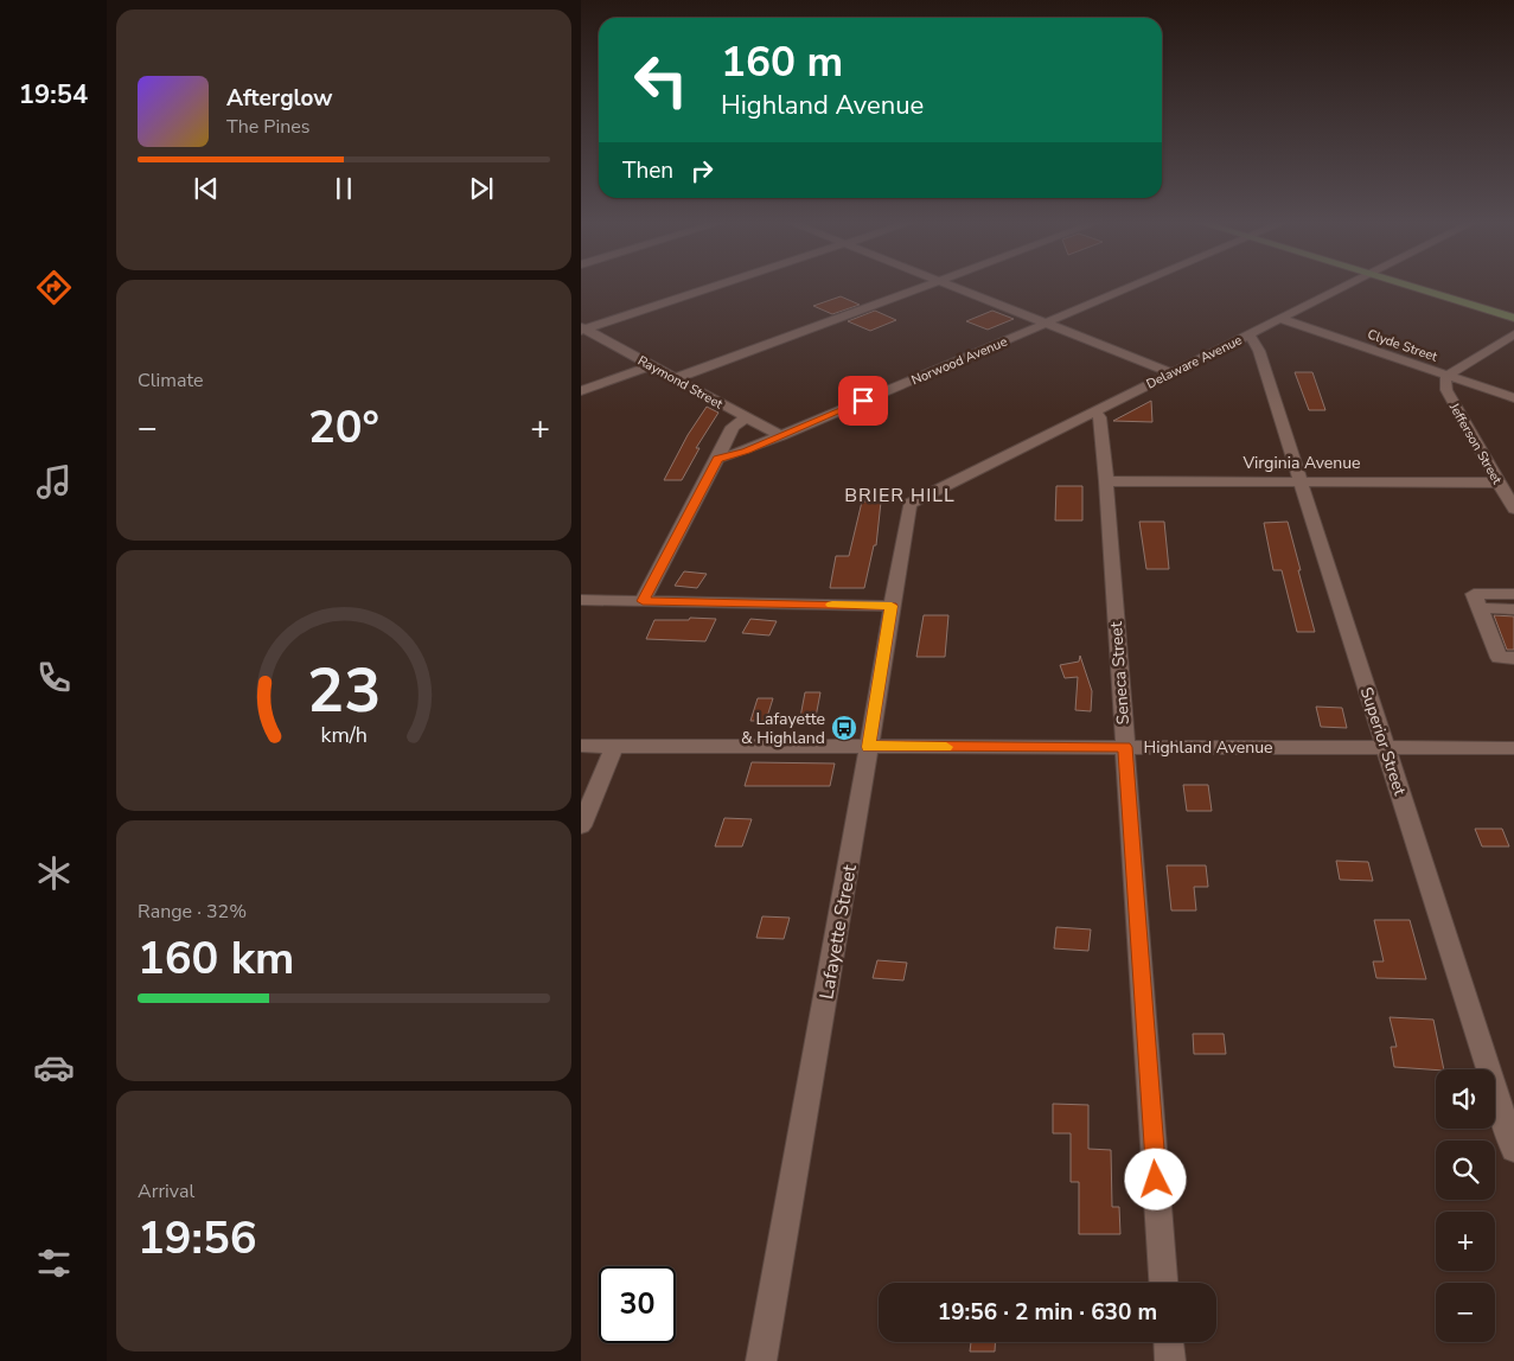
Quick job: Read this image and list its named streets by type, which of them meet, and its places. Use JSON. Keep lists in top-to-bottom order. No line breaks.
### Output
{"streets":{"street":["Clyde Street","Norwood Avenue","Delaware Avenue","Raymond Street","Jefferson Street","Virginia Avenue","Seneca Street","Superior Street","Highland Avenue","Lafayette Street"]},"crossings":[["Clyde Street","Delaware Avenue"],["Clyde Street","Jefferson Street"],["Norwood Avenue","Raymond Street"],["Delaware Avenue","Seneca Street"],["Delaware Avenue","Superior Street"],["Delaware Avenue","Lafayette Street"],["Jefferson Street","Virginia Avenue"],["Virginia Avenue","Seneca Street"],["Virginia Avenue","Superior Street"],["Seneca Street","Highland Avenue"],["Superior Street","Highland Avenue"],["Highland Avenue","Lafayette Street"]],"districts":["BRIER HILL"],"places":{"bus stop":["Lafayette & Highland"]},"page":{"tabs":"19:54","turn":["160 m","Highland Avenue"],"song":["Afterglow","The Pines"],"then":"Then","tile":["Climate",["Range · 32%","160 km"],["Arrival","19:56"]],"heat":["−","20°","+"],"map_buttons":["+","−"],"limit":"30","trip":"19:56 · 2 min · 630 m","gauge":["23","km/h"]}}
